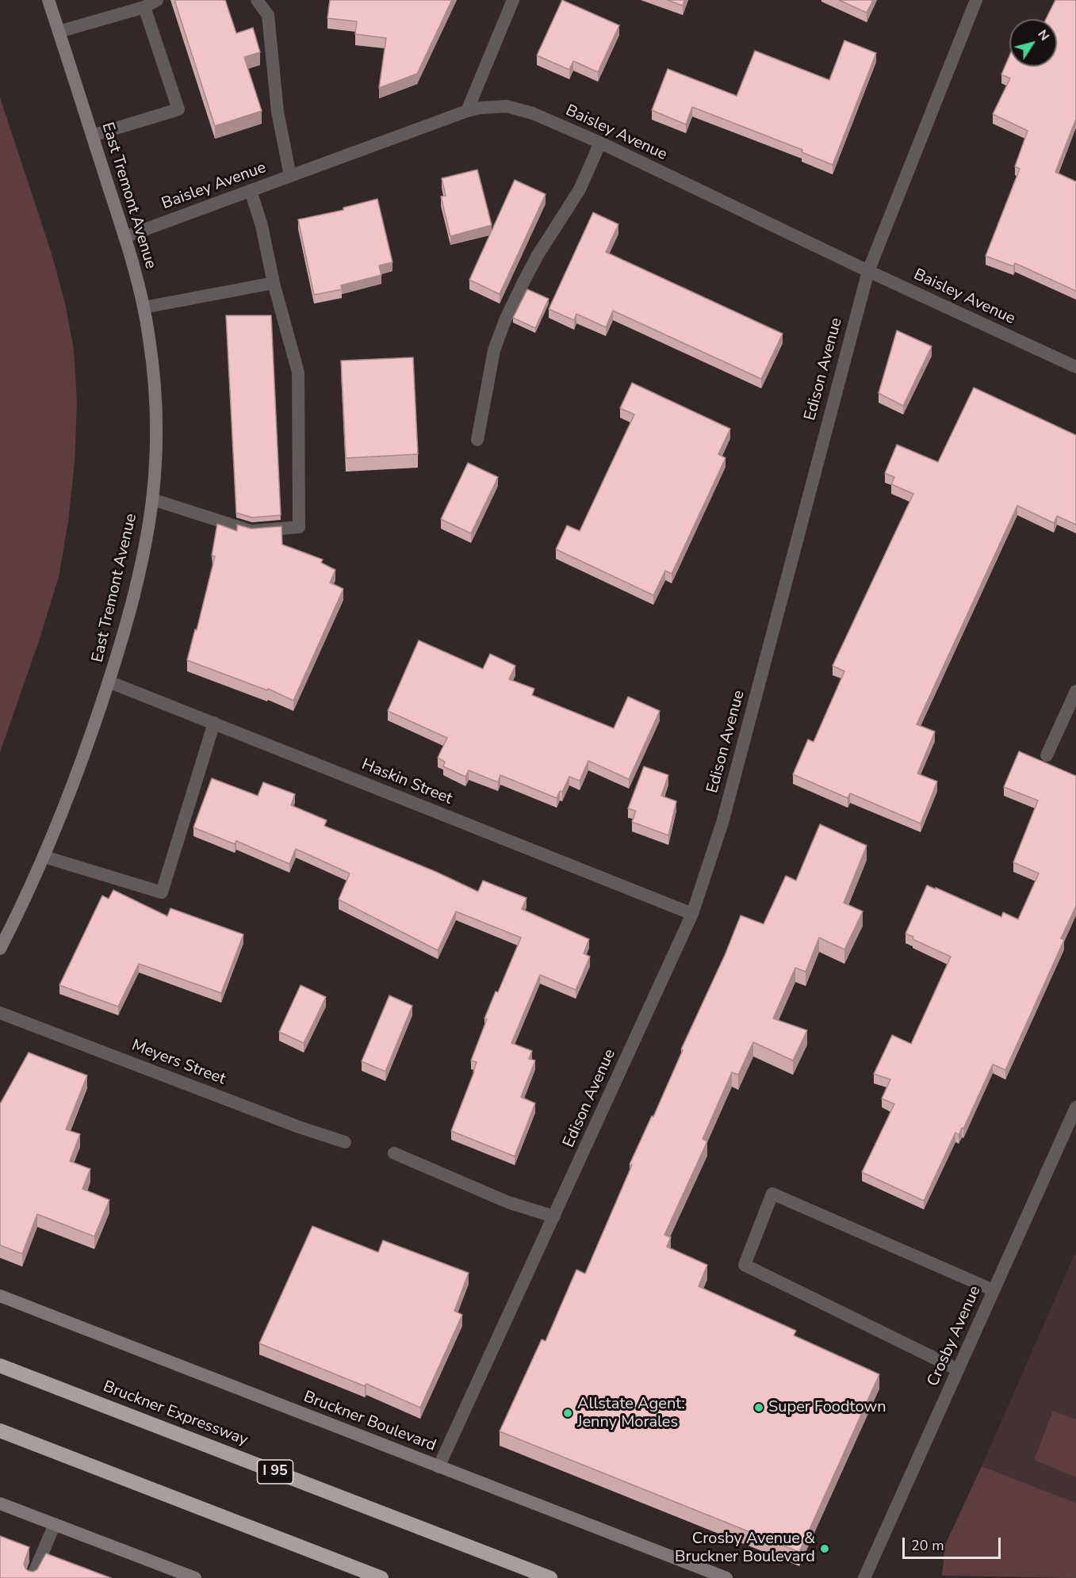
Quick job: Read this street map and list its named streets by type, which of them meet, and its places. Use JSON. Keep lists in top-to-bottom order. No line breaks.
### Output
{"streets":{"highway":["Bruckner Expressway","I 95"],"main road":["East Tremont Avenue","Bruckner Boulevard"],"street":["Baisley Avenue","Edison Avenue","Haskin Street","Meyers Street","Crosby Avenue"]},"crossings":[["Baisley Avenue","East Tremont Avenue"],["Baisley Avenue","Edison Avenue"],["East Tremont Avenue","Haskin Street"],["Edison Avenue","Haskin Street"],["Edison Avenue","Bruckner Boulevard"]],"places":["Super Foodtown","Allstate Agent: Jenny Morales","Crosby Avenue & Bruckner Boulevard"],"scale_bar":"20 m","north":"top right"}
